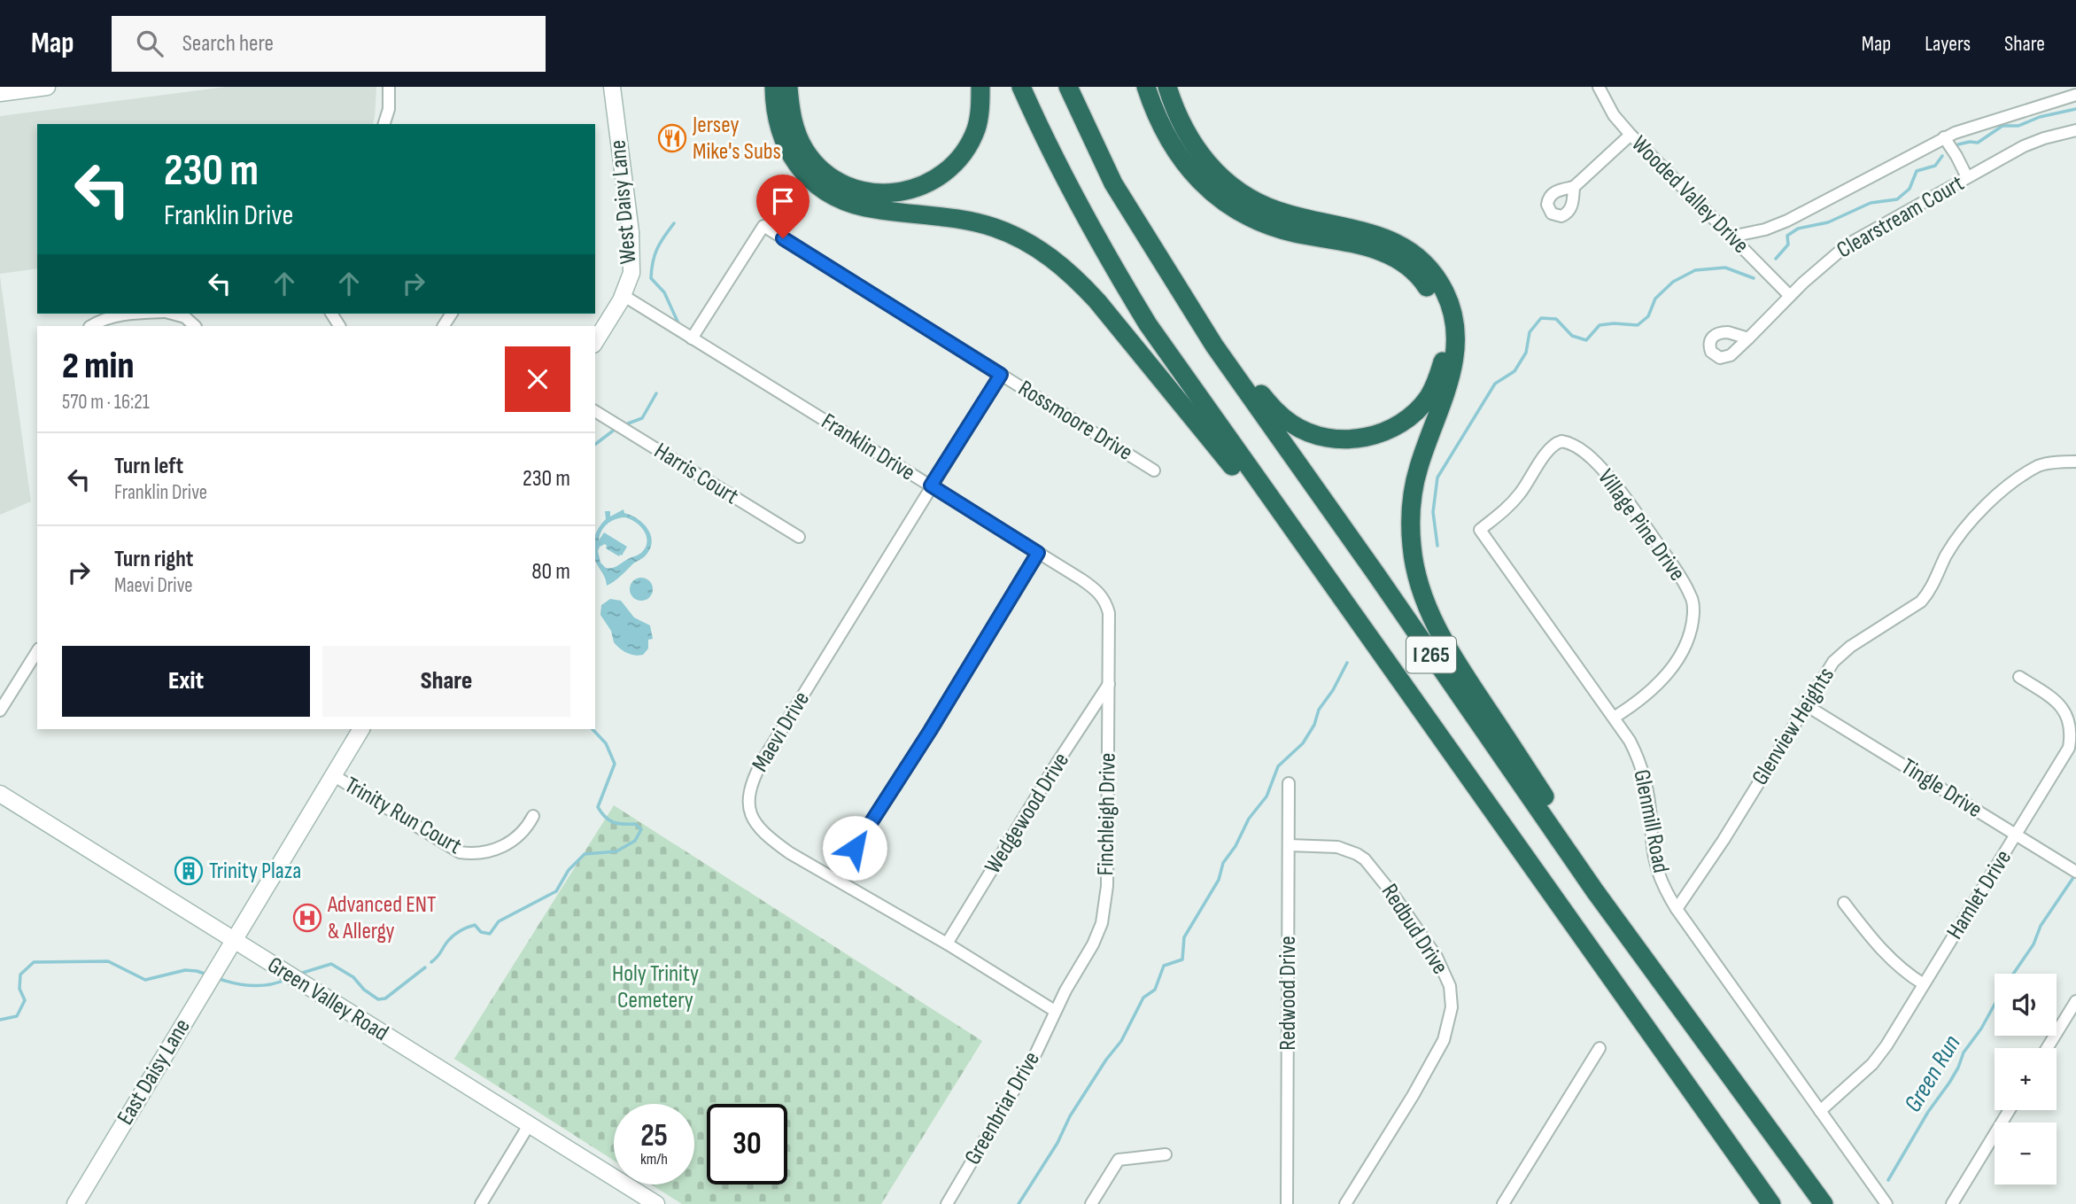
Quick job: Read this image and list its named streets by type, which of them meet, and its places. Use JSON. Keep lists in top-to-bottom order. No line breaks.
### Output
{"streets":{"highway":["I 265"],"street":["Wooded Valley Drive","West Daisy Lane","Clearstream Court","Rossmoore Drive","Franklin Drive","Harris Court","Village Pine Drive","Glenview Heights","Maevi Drive","Tingle Drive","Wedgewood Drive","Finchleigh Drive","Trinity Run Court","Glenmill Road","Hamlet Drive","Redbud Drive","Redwood Drive","Green Valley Road","East Daisy Lane","Greenbriar Drive"]},"crossings":[["Wooded Valley Drive","Clearstream Court"],["West Daisy Lane","Franklin Drive"],["Rossmoore Drive","Franklin Drive"],["Rossmoore Drive","Maevi Drive"],["Franklin Drive","Maevi Drive"],["Franklin Drive","Finchleigh Drive"],["Village Pine Drive","Glenmill Road"],["Glenview Heights","Tingle Drive"],["Glenview Heights","Glenmill Road"],["Maevi Drive","Wedgewood Drive"],["Maevi Drive","Finchleigh Drive"],["Maevi Drive","Greenbriar Drive"],["Tingle Drive","Hamlet Drive"],["Wedgewood Drive","Finchleigh Drive"],["Finchleigh Drive","Greenbriar Drive"],["Glenmill Road","Hamlet Drive"],["Redbud Drive","Redwood Drive"],["Green Valley Road","East Daisy Lane"]],"water":["Green Run"],"parks":["Holy Trinity Cemetery"],"places":{"restaurant":["Jersey Mike's Subs"],"building":["Trinity Plaza"],"hospital":["Advanced ENT & Allergy"]},"page":{"header":"Map","search":"Search here","nav":["Map","Layers","Share"],"turn":["230 m","Franklin Drive"],"heading":["2 min","570 m · 16:21"],"list":[{"name":"Turn left","note":"Franklin Drive","value":"230 m"},{"name":"Turn right","note":"Maevi Drive","value":"80 m"}],"buttons":["Exit","Share"],"map_buttons":["+","−"],"speed":"25 km/h","limit":"30"}}
